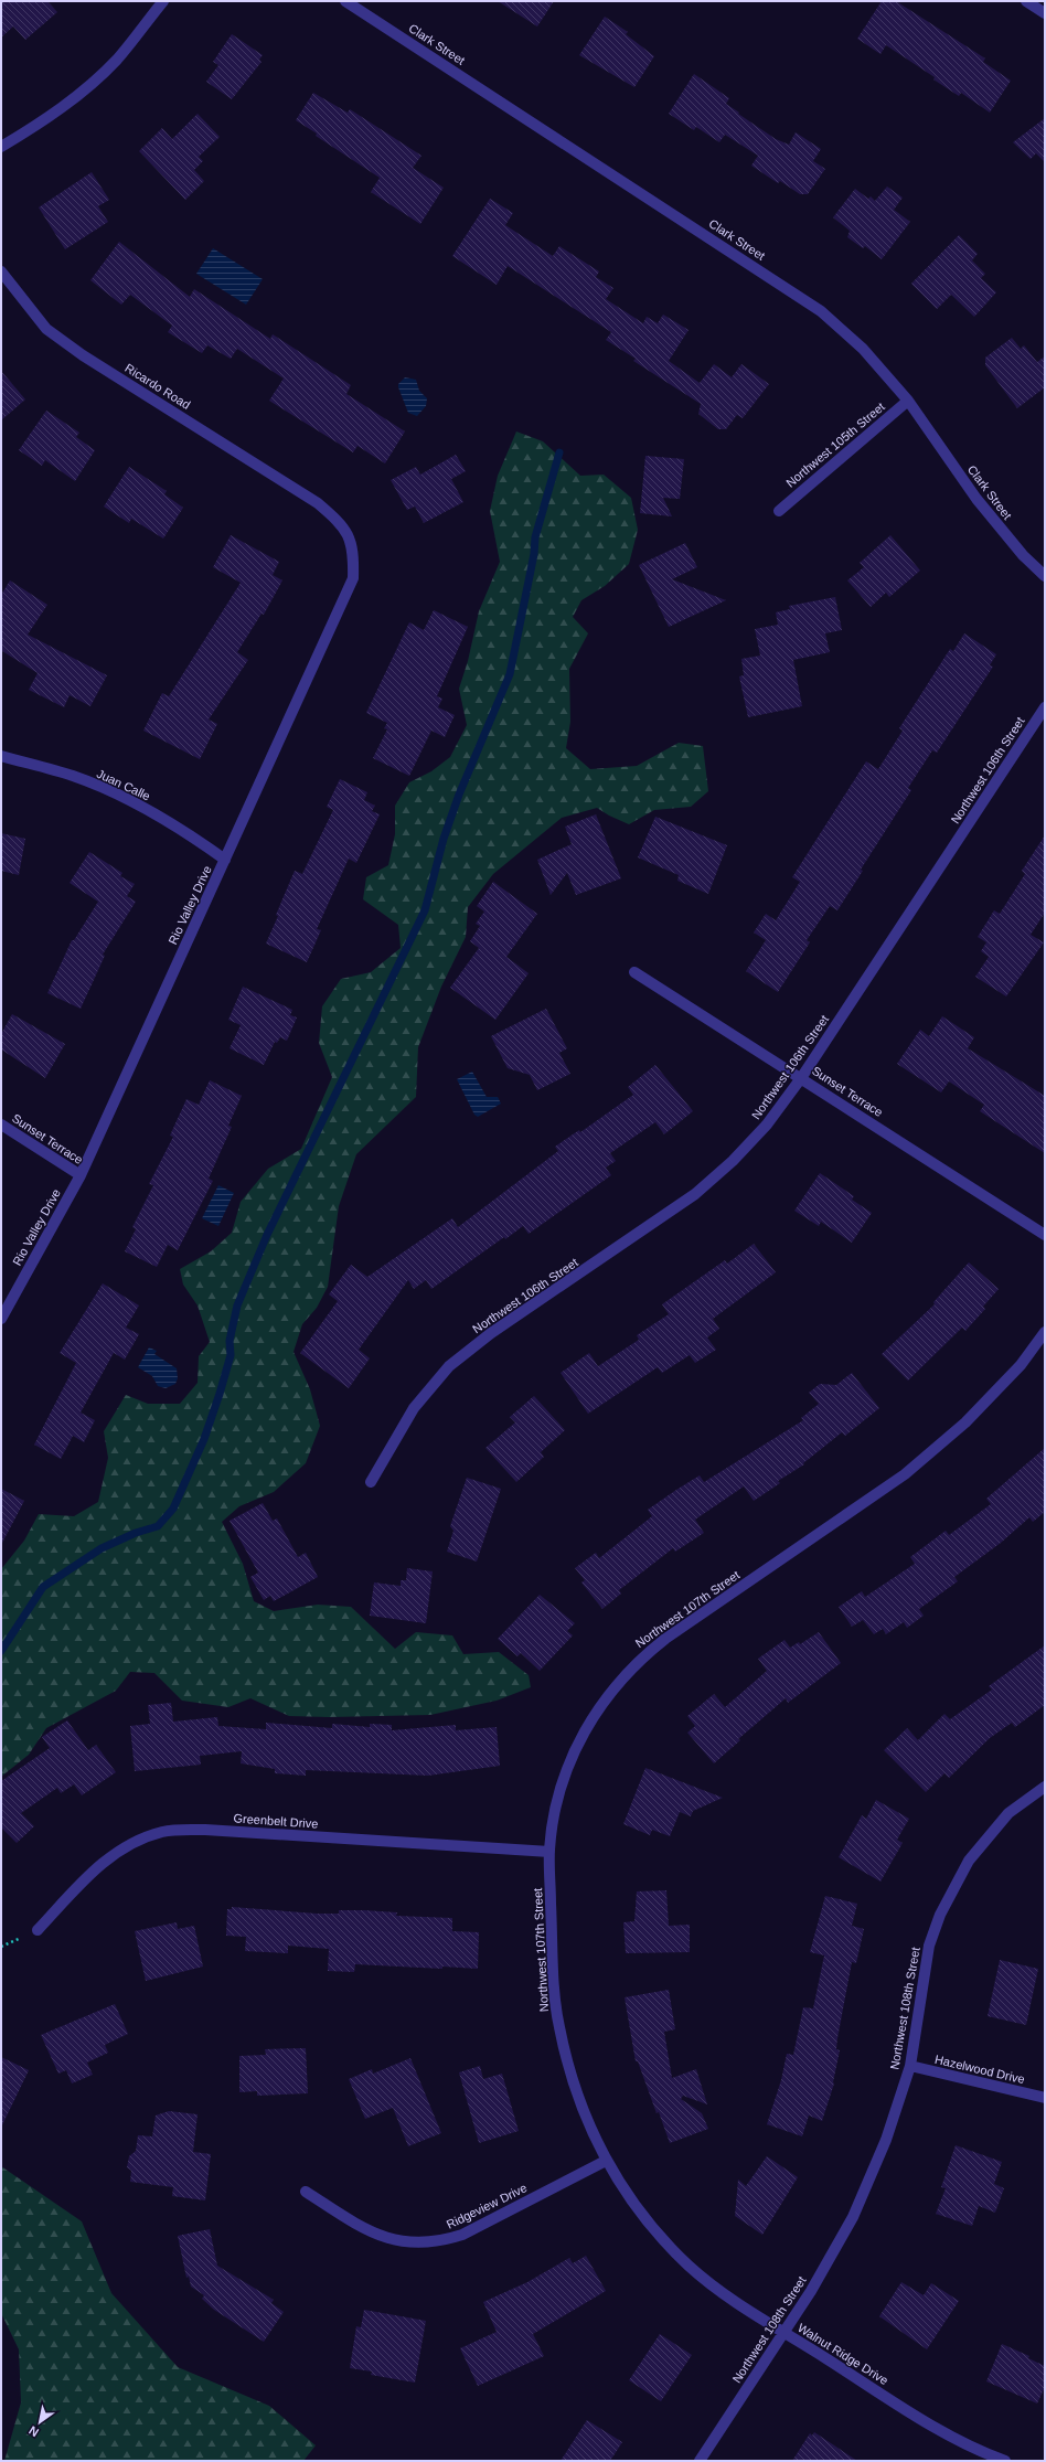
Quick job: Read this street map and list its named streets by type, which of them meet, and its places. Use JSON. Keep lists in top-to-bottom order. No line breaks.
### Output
{"streets":{"street":["Clark Street","Ricardo Road","Northwest 105th Street","Northwest 106th Street","Juan Calle","Rio Valley Drive","Sunset Terrace","Northwest 107th Street","Greenbelt Drive","Northwest 108th Street","Hazelwood Drive","Ridgeview Drive","Walnut Ridge Drive"]},"crossings":[["Clark Street","Northwest 105th Street"],["Ricardo Road","Rio Valley Drive"],["Northwest 106th Street","Sunset Terrace"],["Juan Calle","Rio Valley Drive"],["Rio Valley Drive","Sunset Terrace"],["Northwest 107th Street","Greenbelt Drive"],["Northwest 107th Street","Walnut Ridge Drive"],["Northwest 108th Street","Hazelwood Drive"],["Northwest 108th Street","Walnut Ridge Drive"],["Ridgeview Drive","Walnut Ridge Drive"]],"north":"bottom left"}
